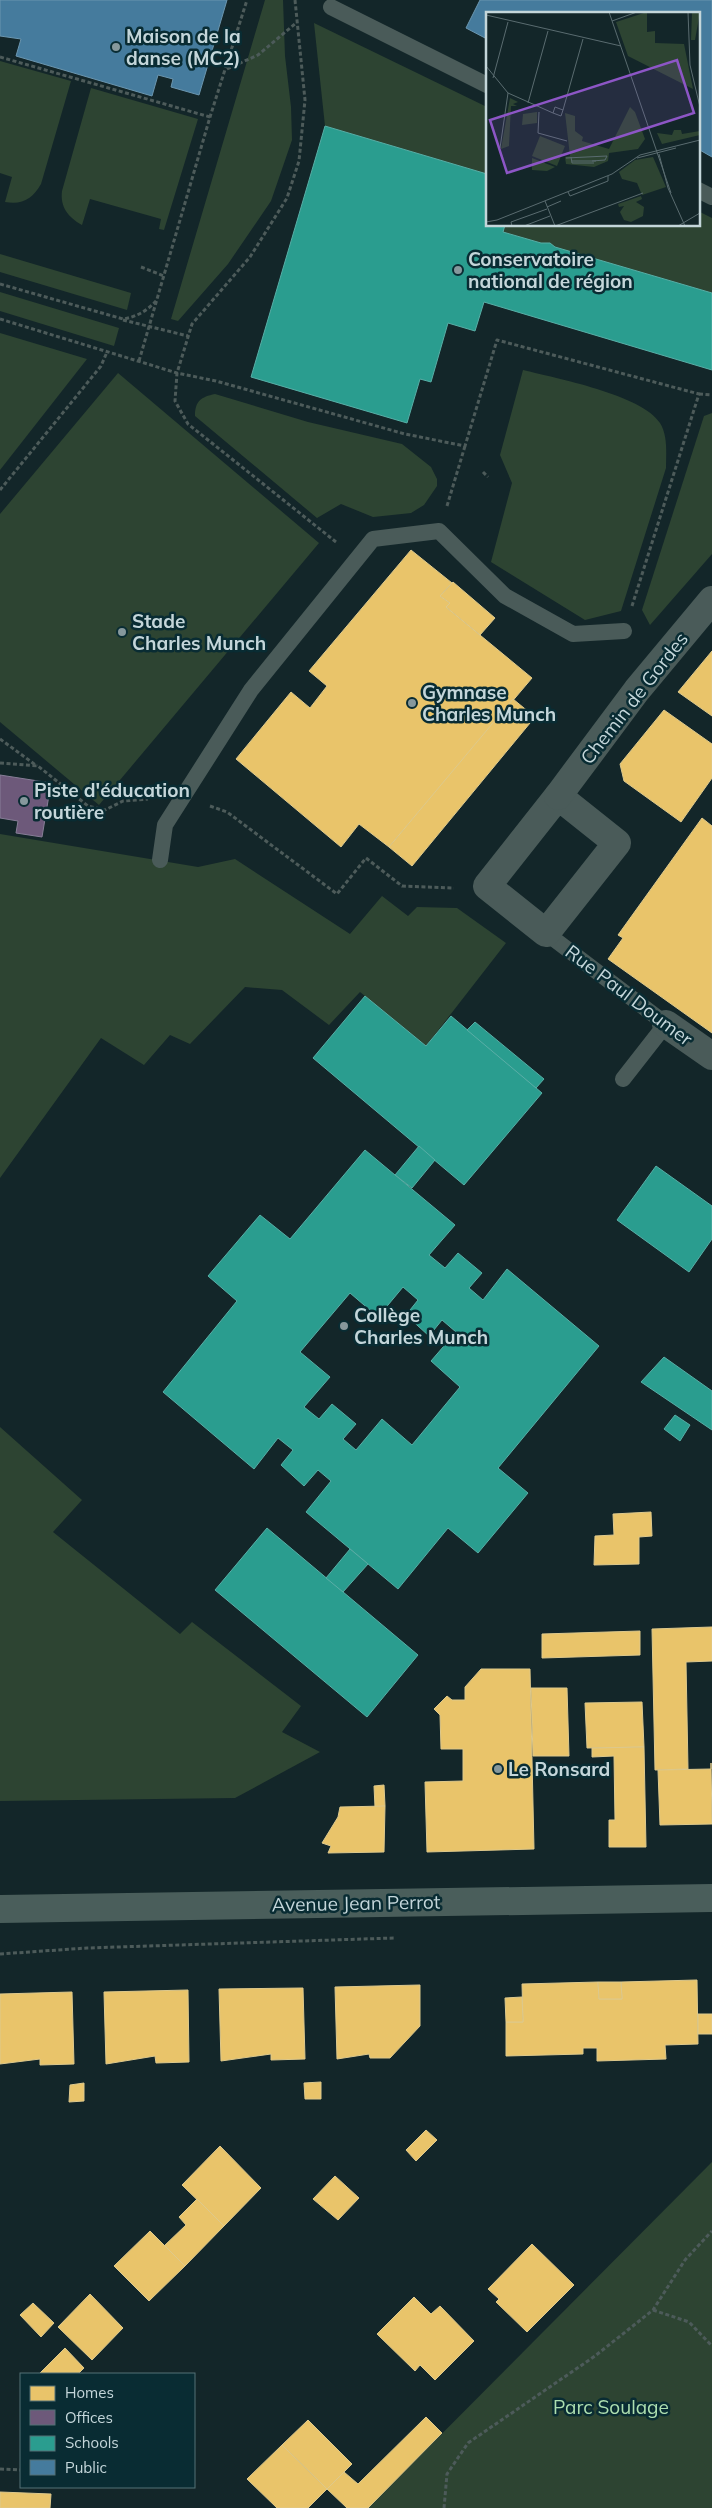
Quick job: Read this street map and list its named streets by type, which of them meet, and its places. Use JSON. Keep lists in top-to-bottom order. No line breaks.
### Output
{"streets":{"main road":["Avenue Jean Perrot"],"street":["Chemin de Gordes","Rue Paul Doumer"]},"parks":["Parc Soulage"],"places":["Maison de la danse (MC2)","Conservatoire national de région","Stade Charles Munch","Gymnase Charles Munch","Piste d'éducation routière","Collège Charles Munch","Le Ronsard"],"legend":["Homes","Offices","Schools","Public"]}
